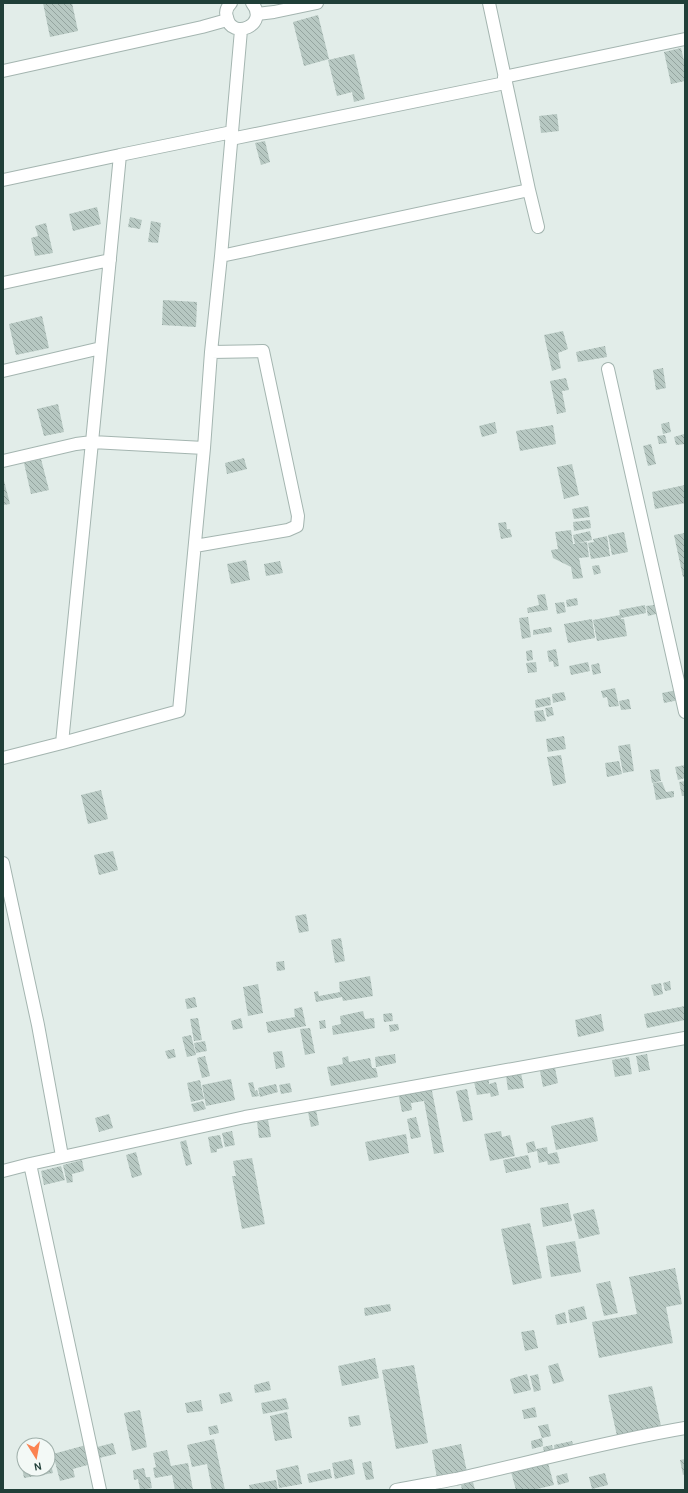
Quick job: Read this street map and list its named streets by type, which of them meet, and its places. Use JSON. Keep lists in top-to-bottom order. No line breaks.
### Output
{"north":"bottom"}
